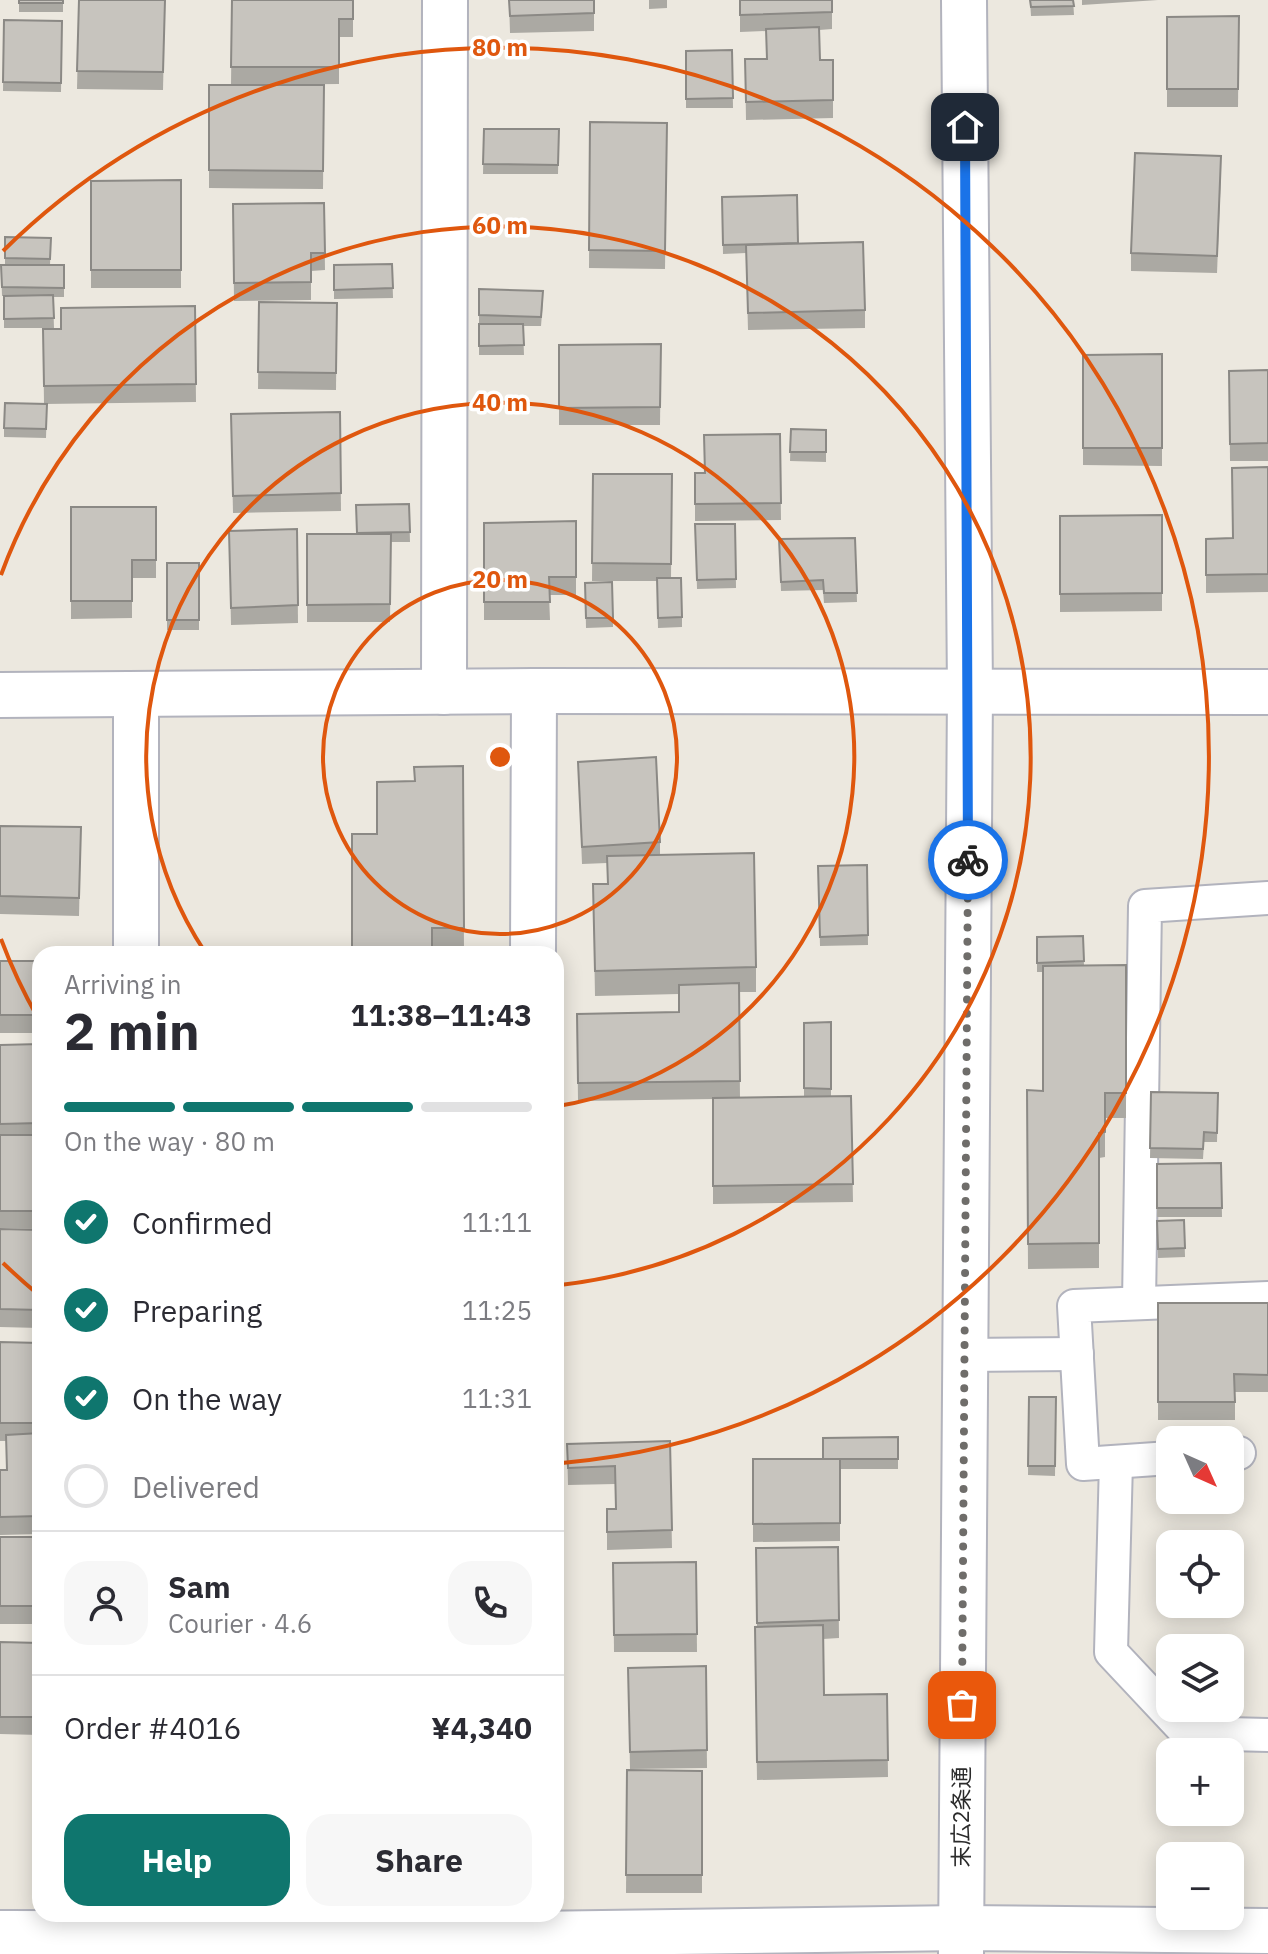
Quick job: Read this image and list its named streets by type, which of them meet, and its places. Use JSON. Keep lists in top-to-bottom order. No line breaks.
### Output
{"streets":{"street":["末広2条通"]},"north":"bottom right","page":{"heading":["2 min","Arriving in","11:38–11:43"],"panel":["Sam","Courier · 4.6","Order #4016","¥4,340"],"bar":"On the way · 80 m","list":[["Confirmed","11:11"],["Preparing","11:25"],["On the way","11:31"],"Delivered"],"map_buttons":["+","−"],"buttons":["Help","Share"]},"rings":["80 m","60 m","40 m","20 m"]}
